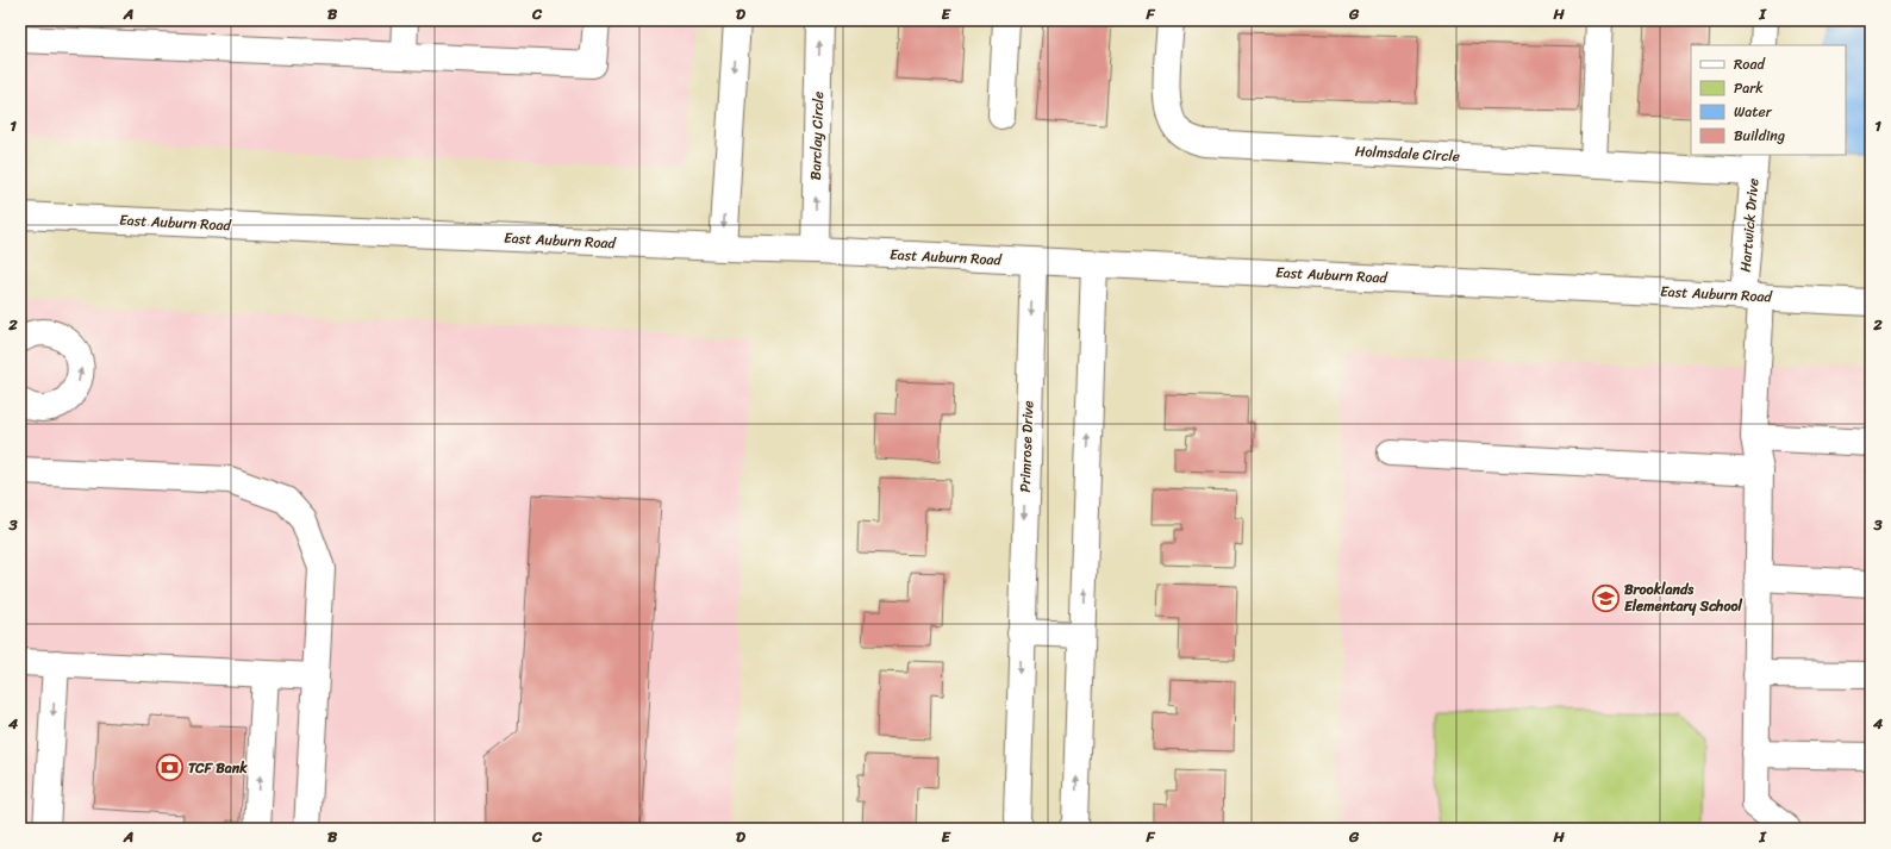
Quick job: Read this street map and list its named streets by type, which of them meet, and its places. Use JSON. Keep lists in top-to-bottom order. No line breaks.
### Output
{"streets":{"street":["Barclay Circle","Holmsdale Circle","East Auburn Road","Hartwick Drive","Primrose Drive"]},"crossings":[["Barclay Circle","East Auburn Road"],["Holmsdale Circle","Hartwick Drive"],["East Auburn Road","Hartwick Drive"],["East Auburn Road","Primrose Drive"]],"places":{"school or university":["Brooklands Elementary School"],"bank":["TCF Bank"]},"legend":["Road","Park","Water","Building"],"grid":{"columns":["A","B","C","D","E","F","G","H","I"],"rows":["1","2","3","4"]}}
